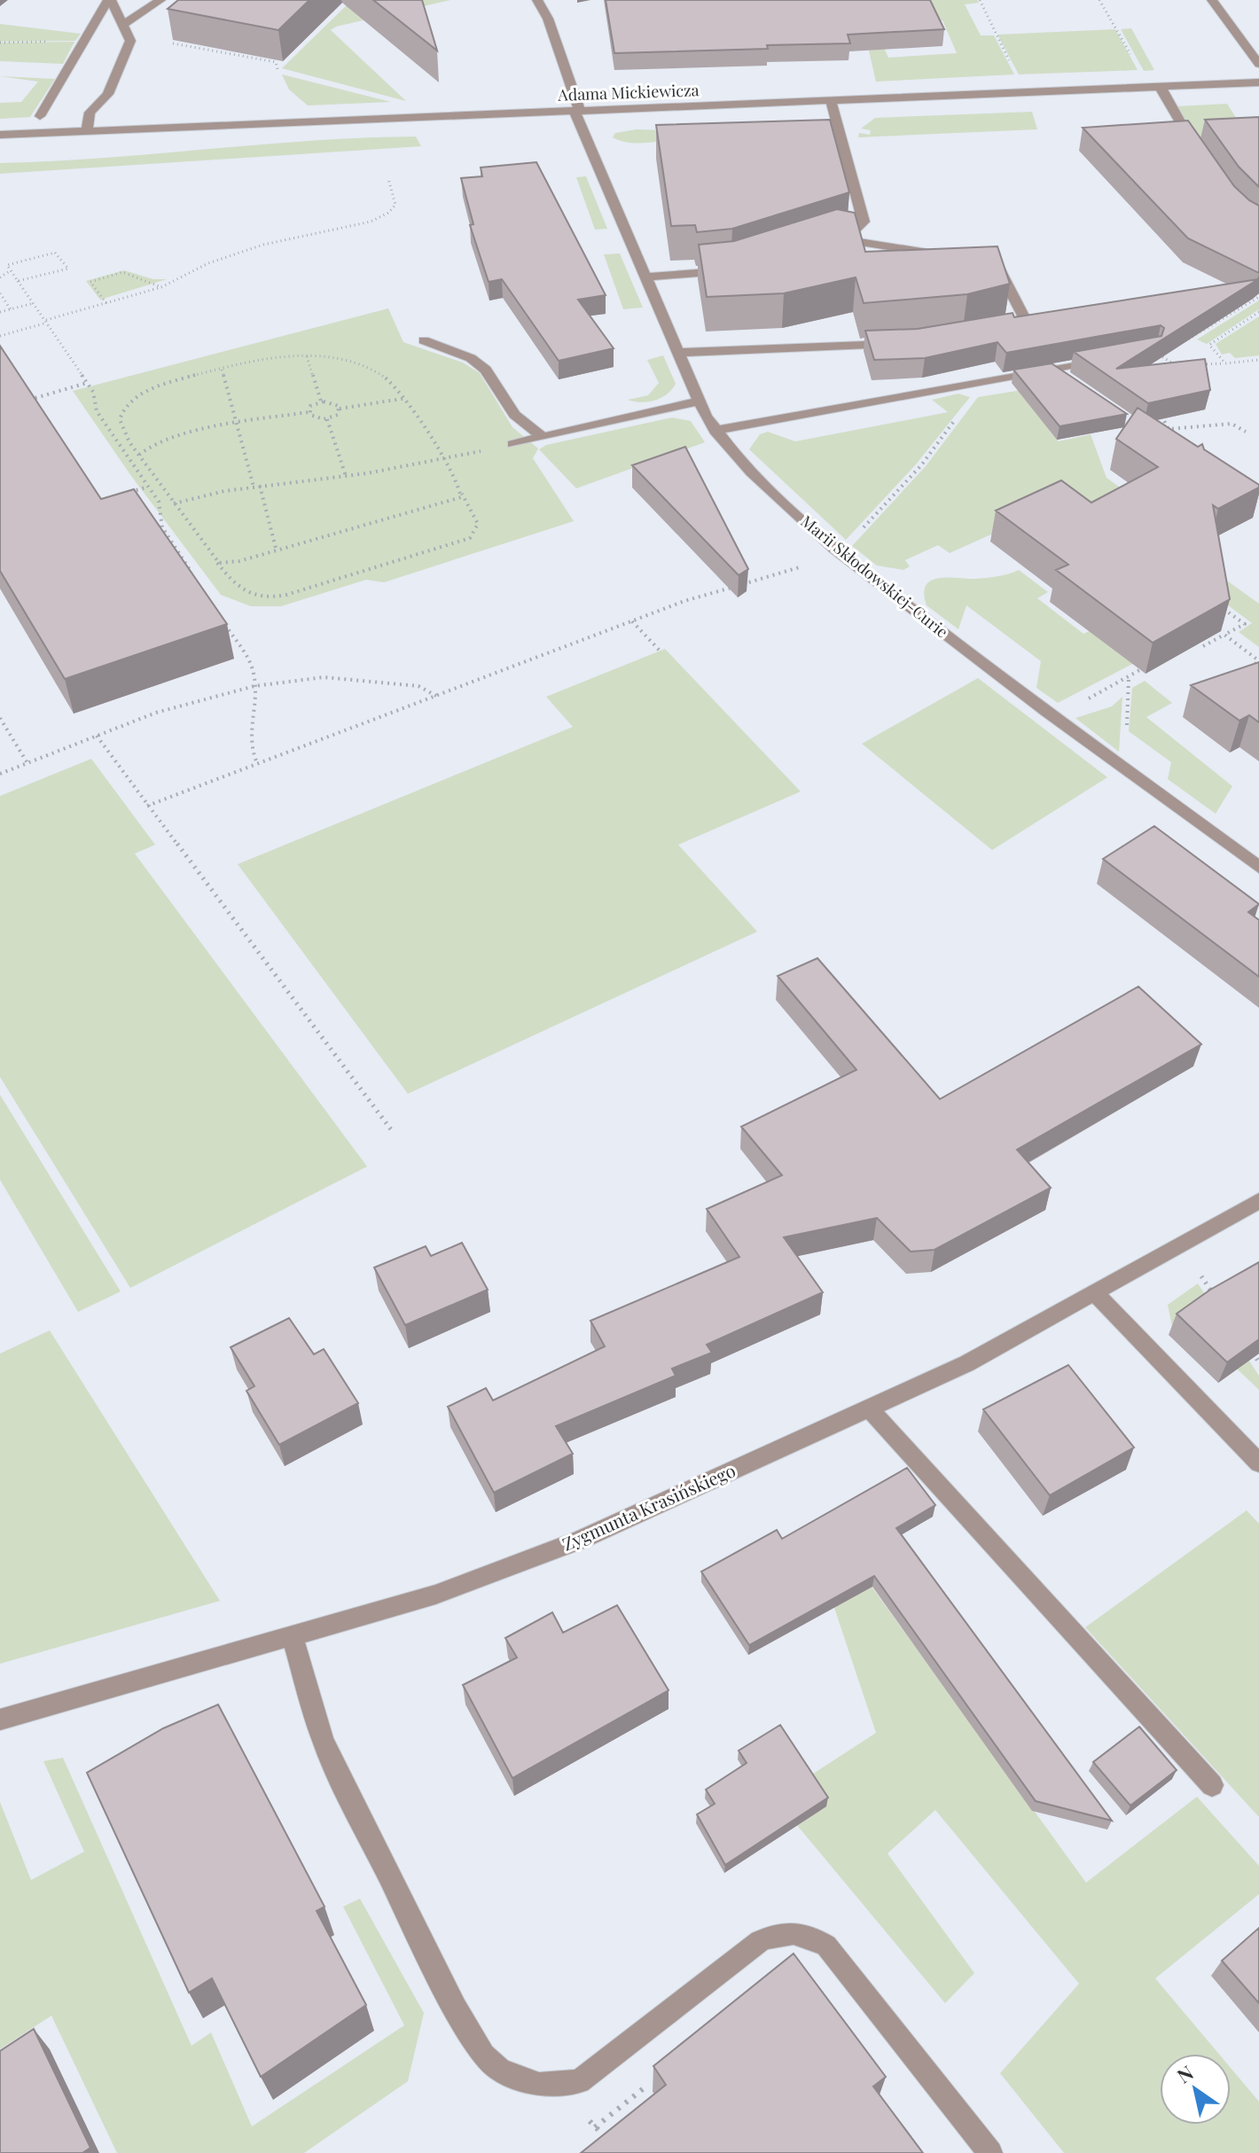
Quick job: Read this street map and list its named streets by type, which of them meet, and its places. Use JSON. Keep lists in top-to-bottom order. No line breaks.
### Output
{"streets":{"street":["Adama Mickiewicza","Marii Skłodowskiej-Curie","Zygmunta Krasińskiego"]},"crossings":[["Adama Mickiewicza","Marii Skłodowskiej-Curie"]],"north":"top left"}
